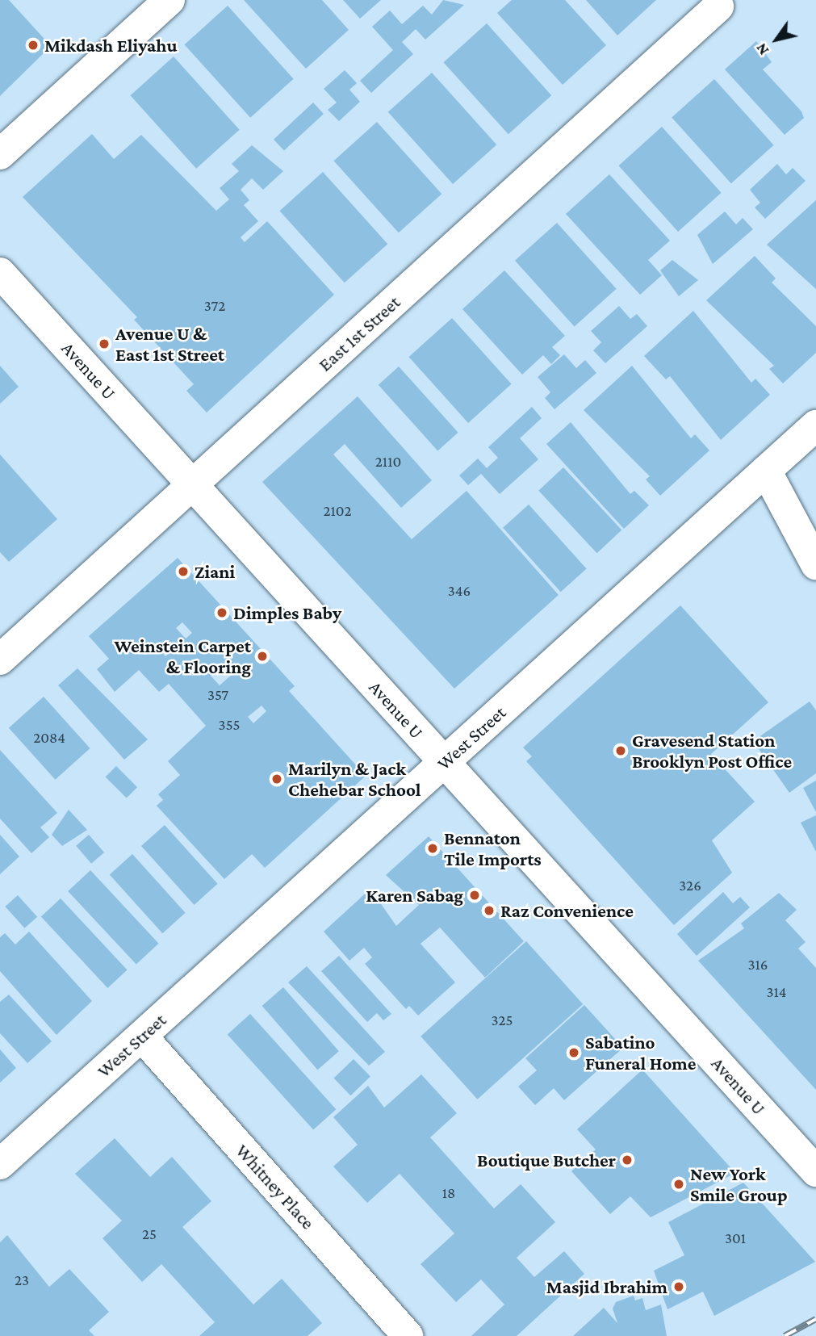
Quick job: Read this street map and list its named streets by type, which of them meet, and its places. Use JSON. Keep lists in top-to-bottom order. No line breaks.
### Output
{"streets":{"street":["East 1st Street","Avenue U","West Street","Whitney Place"]},"crossings":[["East 1st Street","Avenue U"],["Avenue U","West Street"],["West Street","Whitney Place"]],"places":["Mikdash Eliyahu","Avenue U & East 1st Street","Ziani","Dimples Baby","Weinstein Carpet & Flooring","Gravesend Station Brooklyn Post Office","Marilyn & Jack Chehebar School","Bennaton Tile Imports","Karen Sabag","Raz Convenience","Sabatino Funeral Home","Boutique Butcher","New York Smile Group","Masjid Ibrahim"],"house_numbers":["372","2110","2102","346","357","355","2084","326","316","314","325","18","25","301","23"],"north":"bottom left"}
